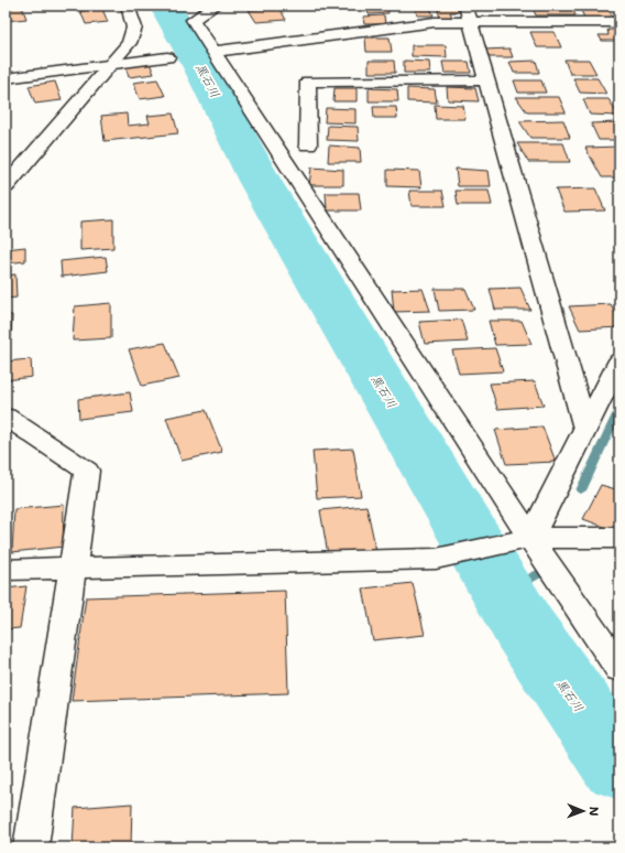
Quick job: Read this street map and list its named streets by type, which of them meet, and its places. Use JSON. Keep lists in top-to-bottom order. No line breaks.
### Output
{"water":["黒石川"],"north":"right"}
